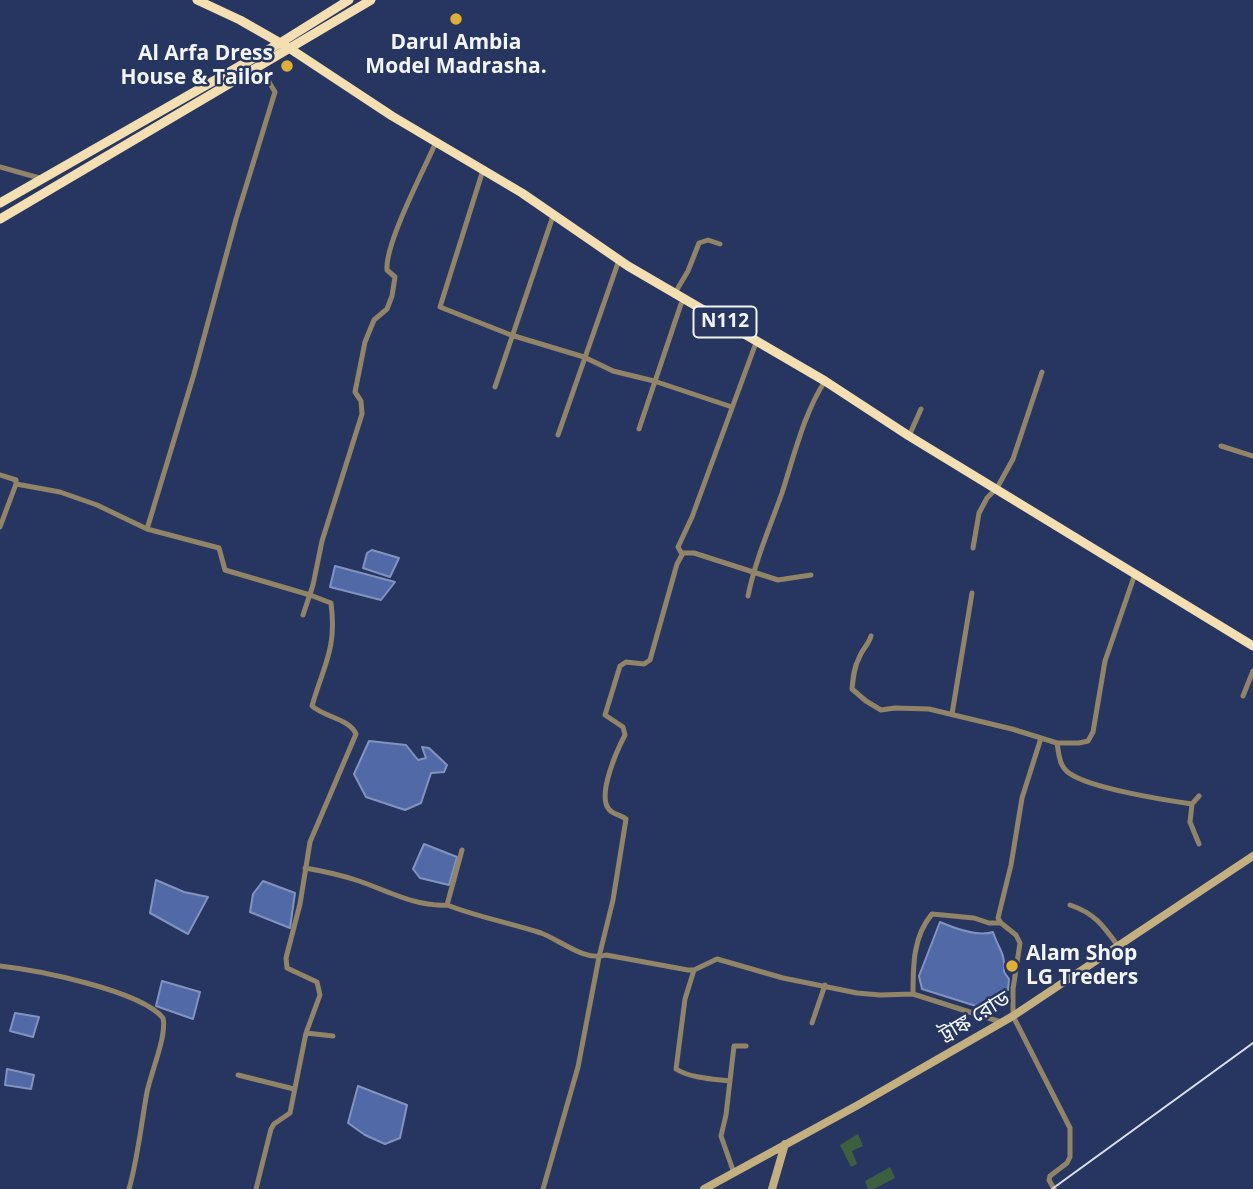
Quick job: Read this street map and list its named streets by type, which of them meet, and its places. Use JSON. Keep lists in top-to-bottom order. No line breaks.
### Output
{"streets":{"highway":["N112"],"main road":["ট্রাঙ্ক রোড"]},"places":["Darul Ambia Model Madrasha.","Al Arfa Dress House & Tailor","Alam Shop LG Treders"]}
